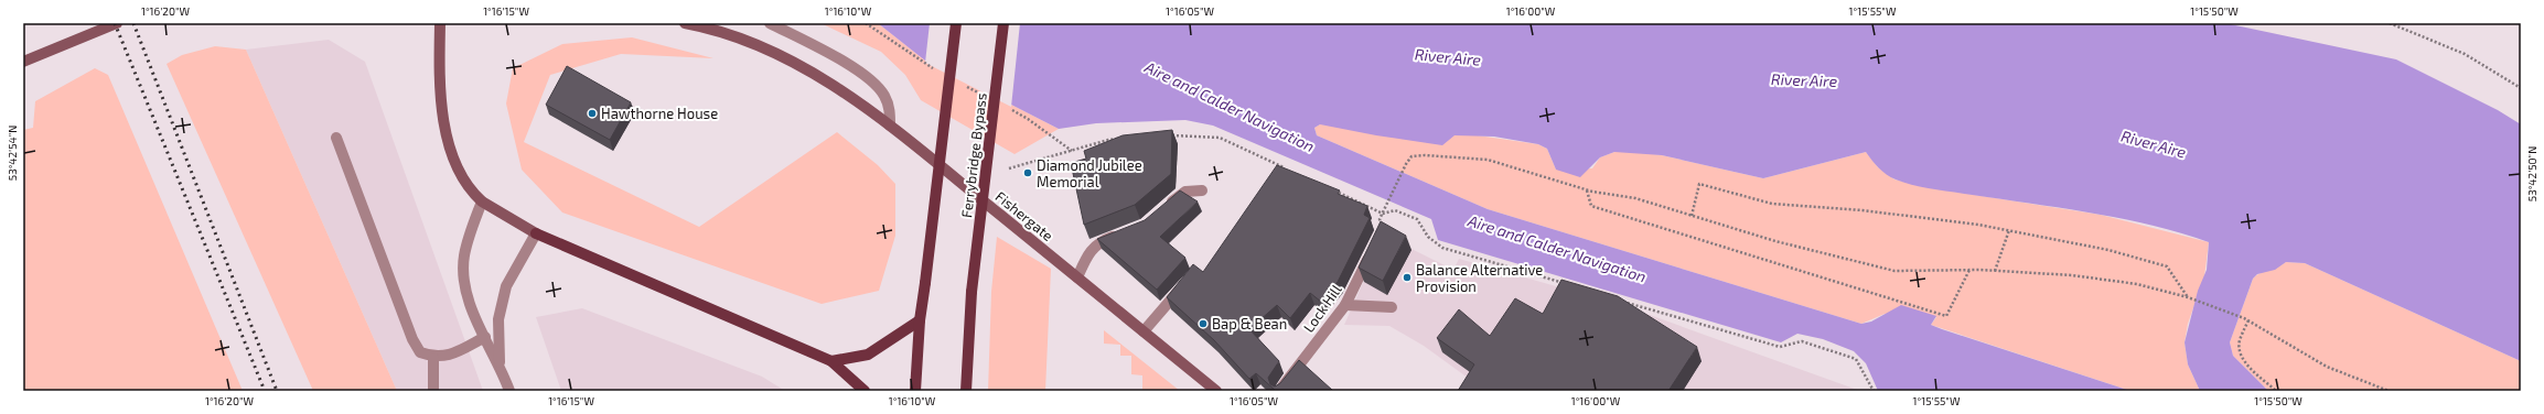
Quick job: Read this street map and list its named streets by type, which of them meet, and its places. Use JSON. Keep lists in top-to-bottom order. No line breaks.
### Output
{"streets":{"main road":["Ferrybridge Bypass","Fishergate"],"street":["Lock Hill"]},"water":["River Aire","Aire and Calder Navigation"],"places":["Hawthorne House","Diamond Jubilee Memorial","Balance Alternative Provision","Bap & Bean"],"coordinates":["1°16'20\"W","1°16'15\"W","1°16'10\"W","1°16'05\"W","1°16'00\"W","1°15'55\"W","1°15'50\"W","53°42'54\"N","53°42'50\"N"]}
